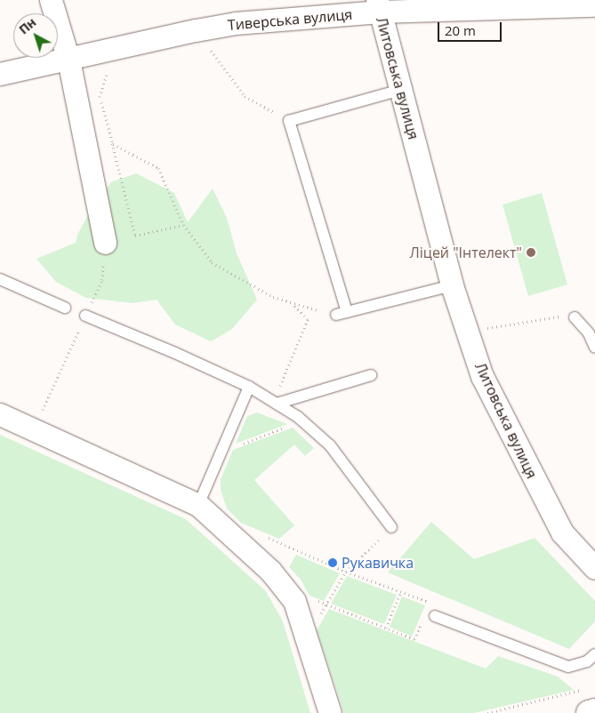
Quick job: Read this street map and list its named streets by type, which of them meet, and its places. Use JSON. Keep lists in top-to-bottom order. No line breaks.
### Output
{"streets":{"street":["Тиверська вулиця","Литовська вулиця"]},"crossings":[["Тиверська вулиця","Литовська вулиця"]],"places":["Ліцей \"Інтелект\"","Рукавичка"],"scale_bar":"20 m","north":"top left"}
